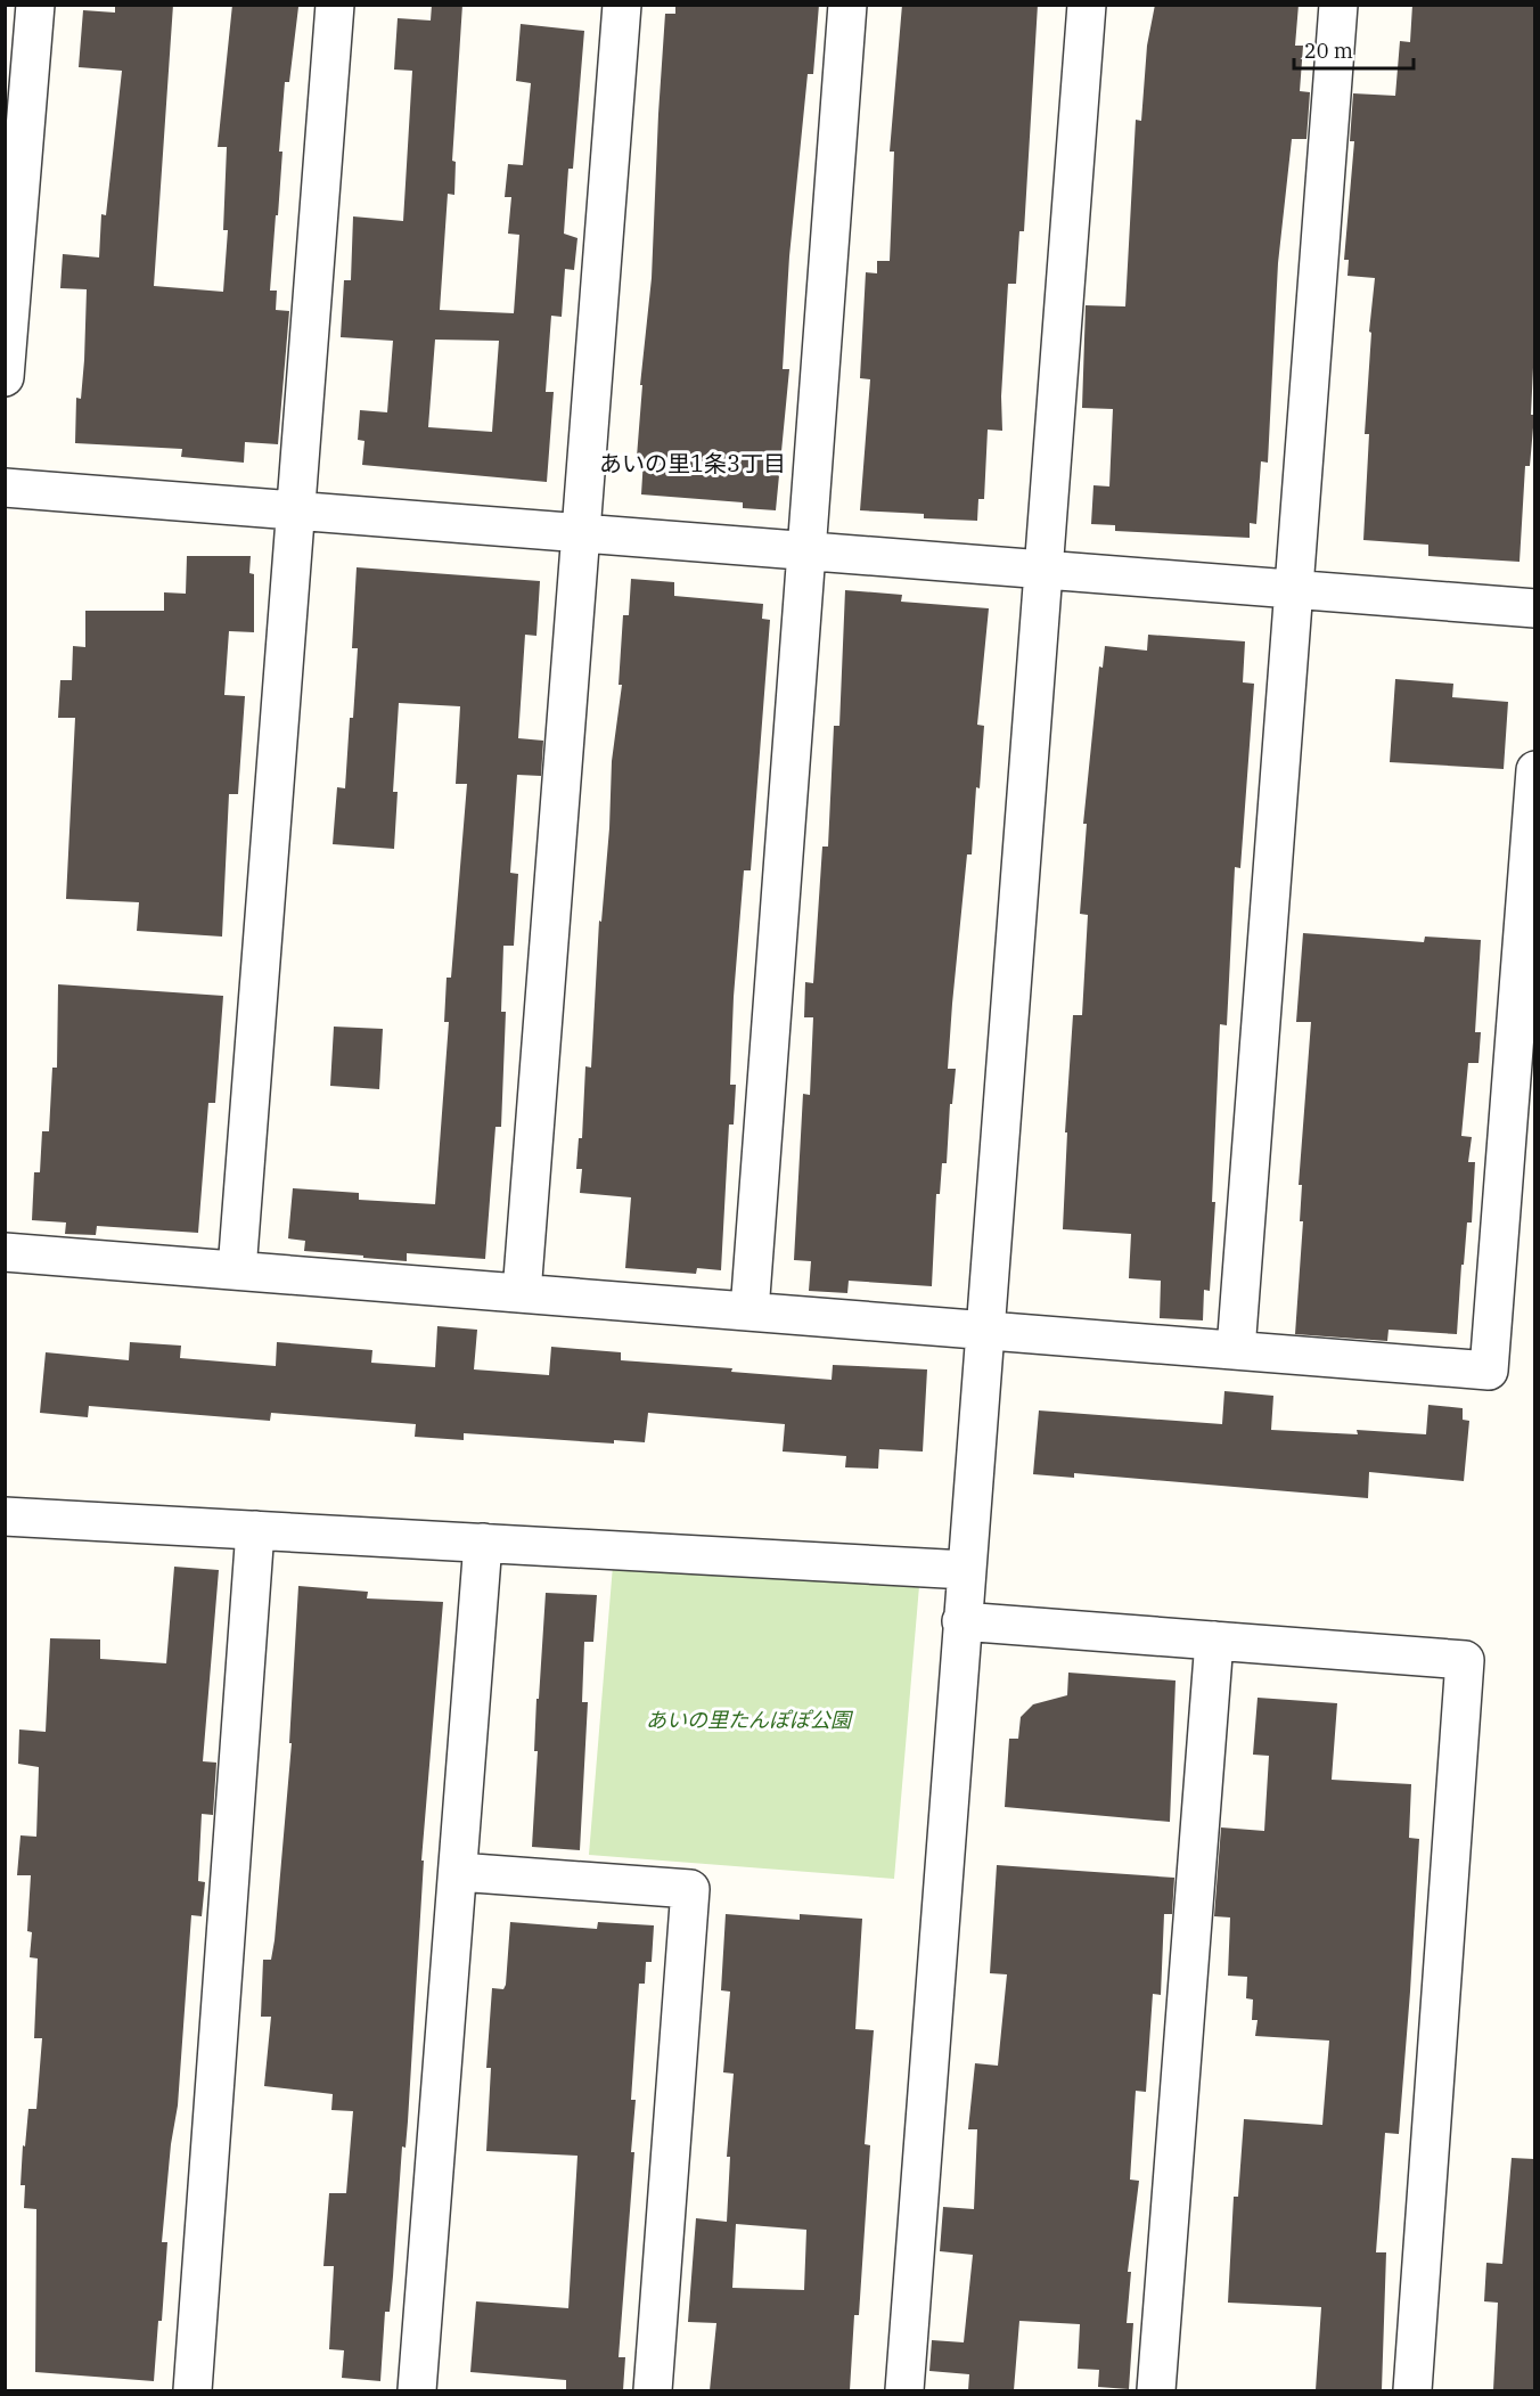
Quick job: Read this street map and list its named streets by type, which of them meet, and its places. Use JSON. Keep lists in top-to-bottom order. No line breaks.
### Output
{"districts":["あいの里1条3丁目"],"parks":["あいの里たんぽぽ公園"],"scale_bar":"20 m"}
